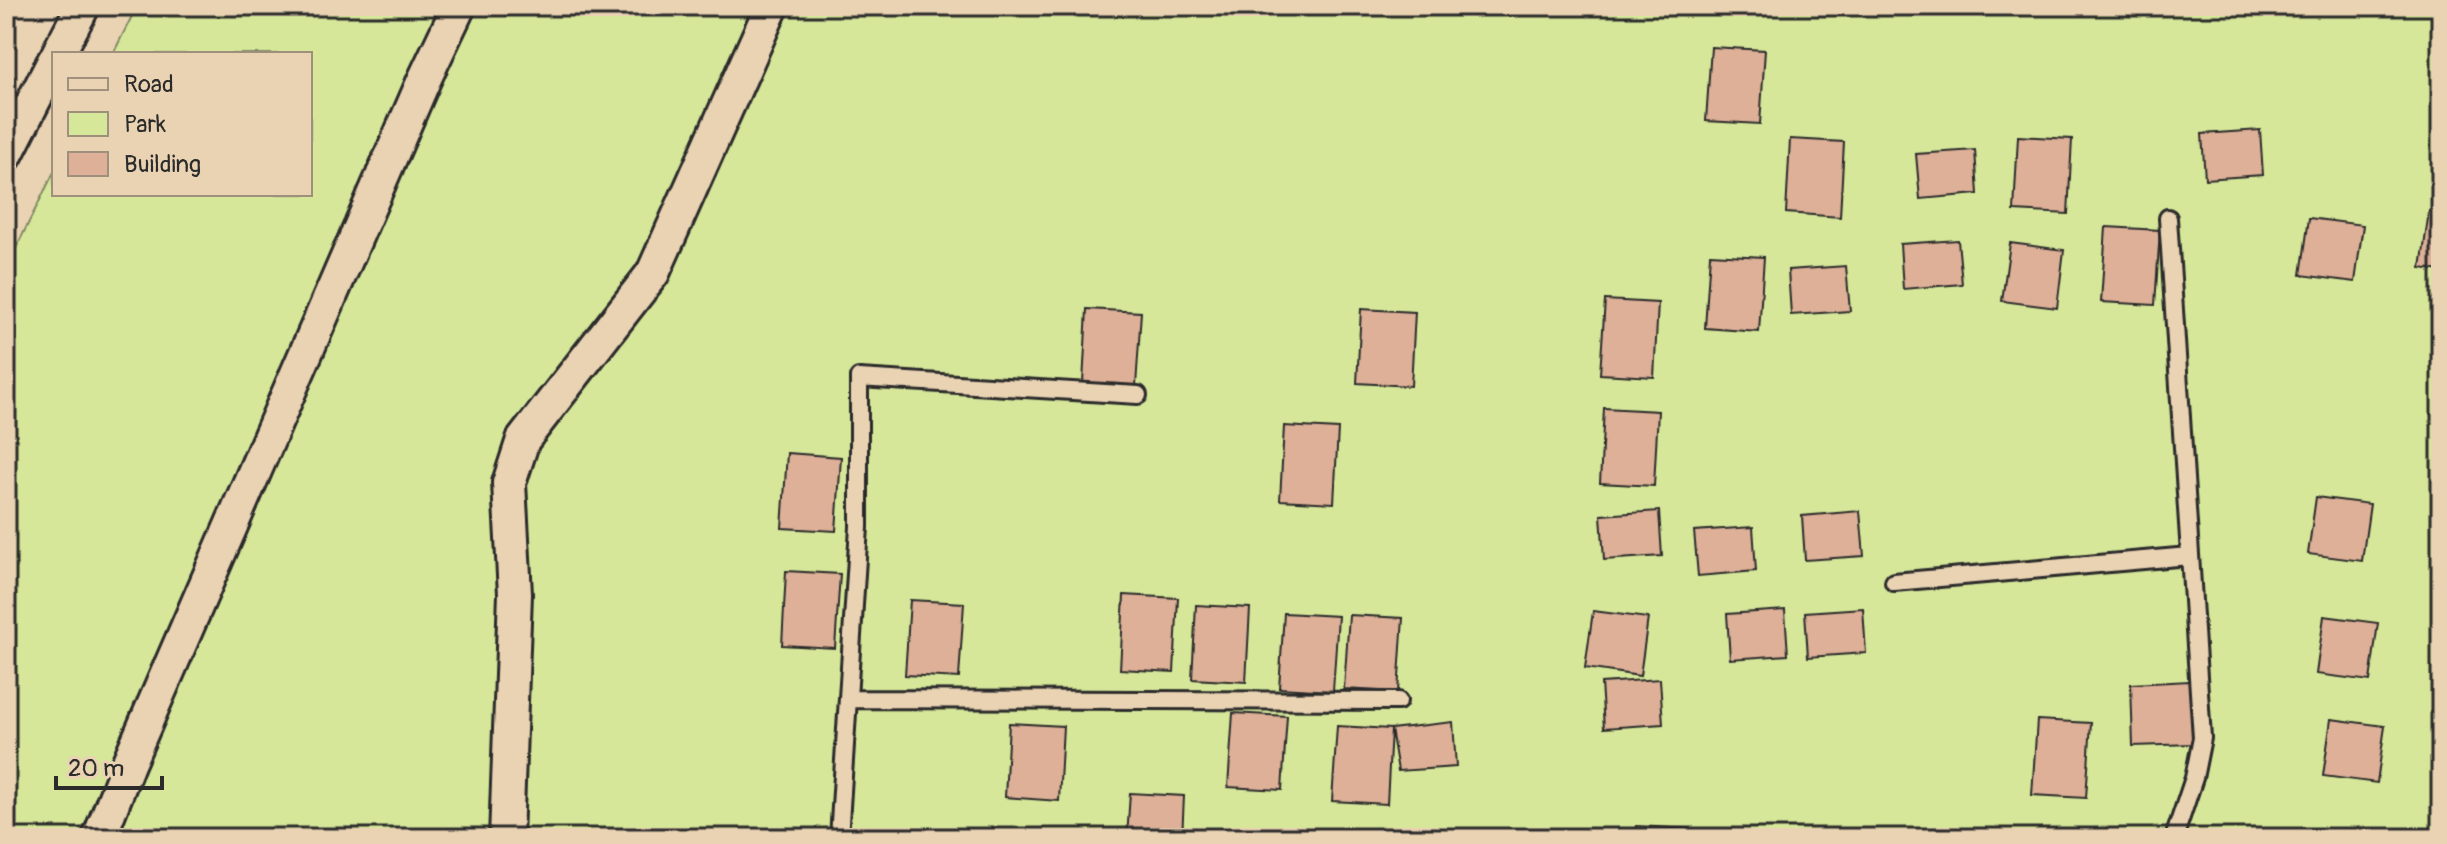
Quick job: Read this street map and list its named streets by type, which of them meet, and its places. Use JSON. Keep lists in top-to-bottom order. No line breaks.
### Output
{"legend":["Road","Park","Building"],"scale_bar":"20 m"}
